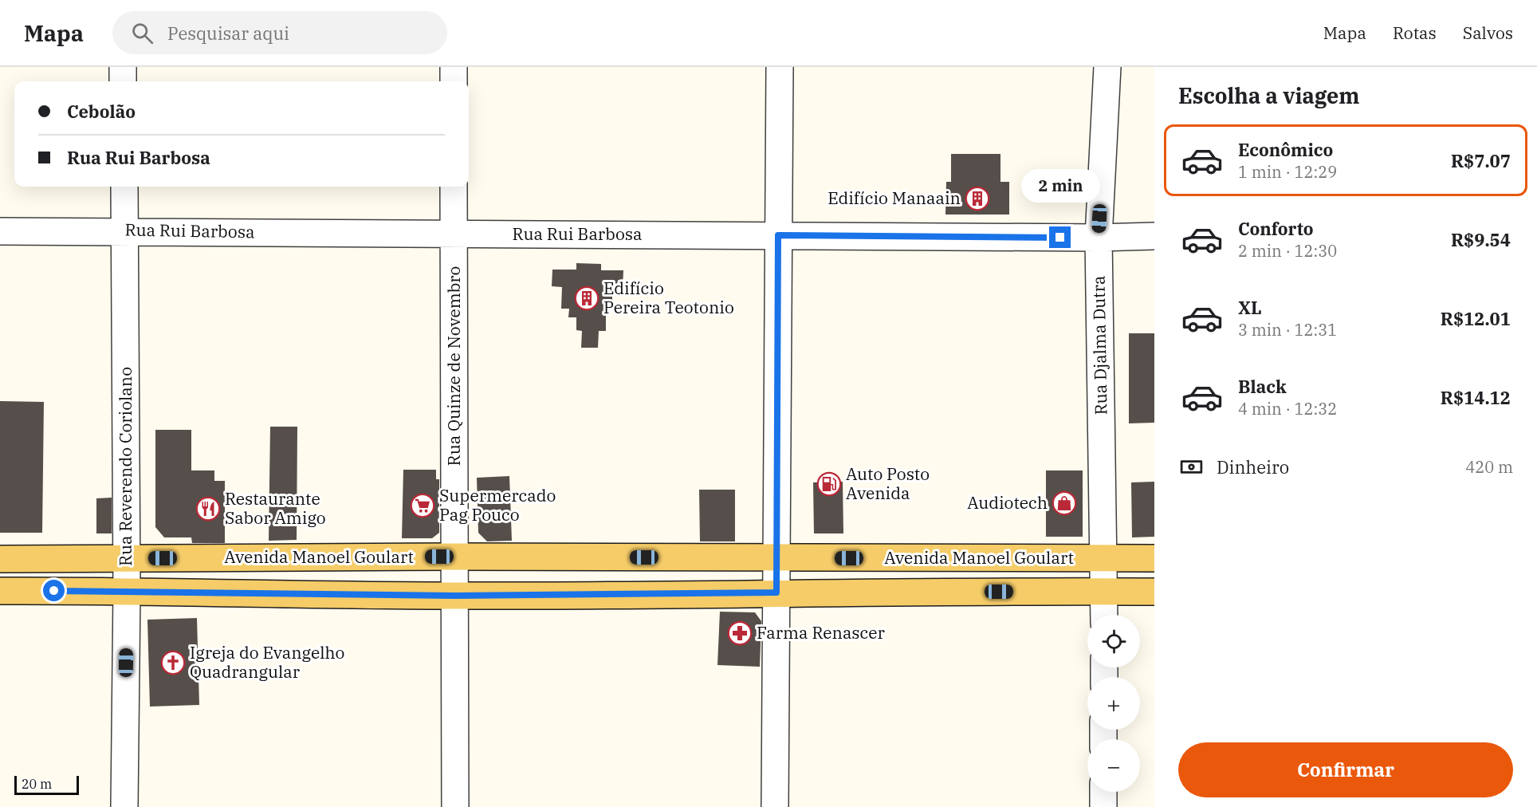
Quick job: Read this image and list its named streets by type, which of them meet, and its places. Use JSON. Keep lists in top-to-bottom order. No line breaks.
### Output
{"streets":{"main road":["Avenida Manoel Goulart"],"street":["Rua Rui Barbosa","Rua Djalma Dutra","Rua Quinze de Novembro","Rua Reverendo Coriolano"]},"crossings":[["Rua Rui Barbosa","Rua Djalma Dutra"],["Rua Rui Barbosa","Rua Quinze de Novembro"],["Rua Rui Barbosa","Rua Reverendo Coriolano"],["Rua Djalma Dutra","Avenida Manoel Goulart"],["Rua Quinze de Novembro","Avenida Manoel Goulart"],["Rua Reverendo Coriolano","Avenida Manoel Goulart"]],"places":{"building":["Edifício Manaain","Edifício Pereira Teotonio"],"fuel station":["Auto Posto Avenida"],"shop":["Audiotech"],"supermarket":["Supermercado Pag Pouco"],"restaurant":["Restaurante Sabor Amigo"],"pharmacy":["Farma Renascer"],"church":["Igreja do Evangelho Quadrangular"]},"scale_bar":"20 m","page":{"header":"Mapa","search":"Pesquisar aqui","nav":["Mapa","Rotas","Salvos"],"heading":"Escolha a viagem","banner":["Cebolão","Rua Rui Barbosa"],"list":[{"name":"Econômico","note":"1 min · 12:29","value":"R$7.07"},{"name":"Conforto","note":"2 min · 12:30","value":"R$9.54"},{"name":"XL","note":"3 min · 12:31","value":"R$12.01"},{"name":"Black","note":"4 min · 12:32","value":"R$14.12"}],"bubble":"2 min","pay":["Dinheiro","420 m"],"map_buttons":["+","−"],"buttons":"Confirmar","scale":"20 m"}}
